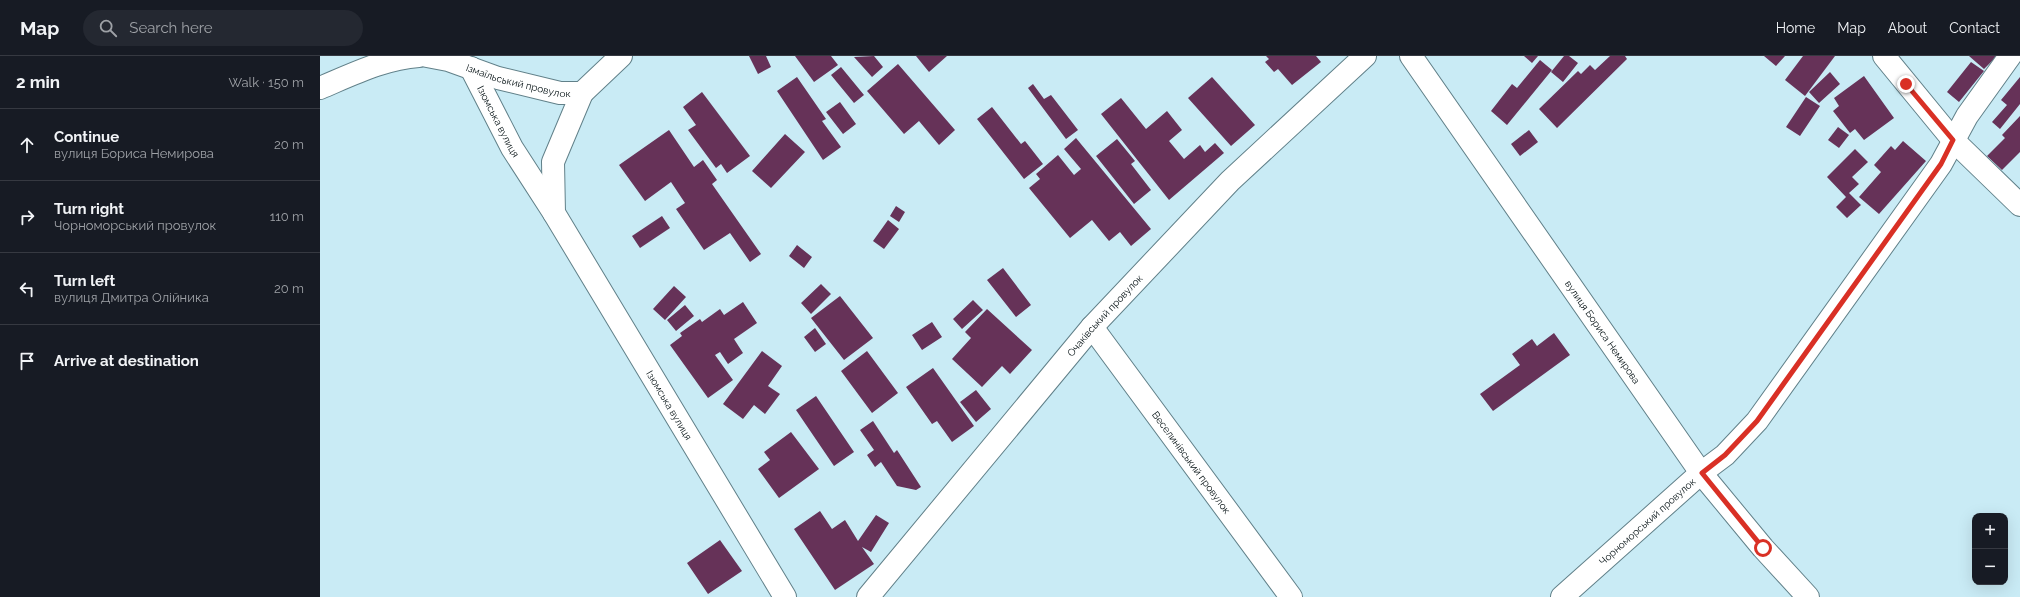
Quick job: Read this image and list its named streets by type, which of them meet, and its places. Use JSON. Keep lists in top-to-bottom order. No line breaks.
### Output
{"streets":{"street":["Ізмаїльський провулок","Ізюмська вулиця","Очаківський провулок","вулиця Бориса Немирова","Веселинівський провулок","Чорноморський провулок"]},"crossings":[["Ізмаїльський провулок","Ізюмська вулиця"],["Очаківський провулок","Веселинівський провулок"],["вулиця Бориса Немирова","Чорноморський провулок"]],"page":{"header":"Map","search":"Search here","nav":["Home","Map","About","Contact"],"heading":["2 min","Walk · 150 m"],"list":[["Continue","вулиця Бориса Немирова","20 m"],["Turn right","Чорноморський провулок","110 m"],["Turn left","вулиця Дмитра Олійника","20 m"],"Arrive at destination"],"map_buttons":["+","−"]}}
